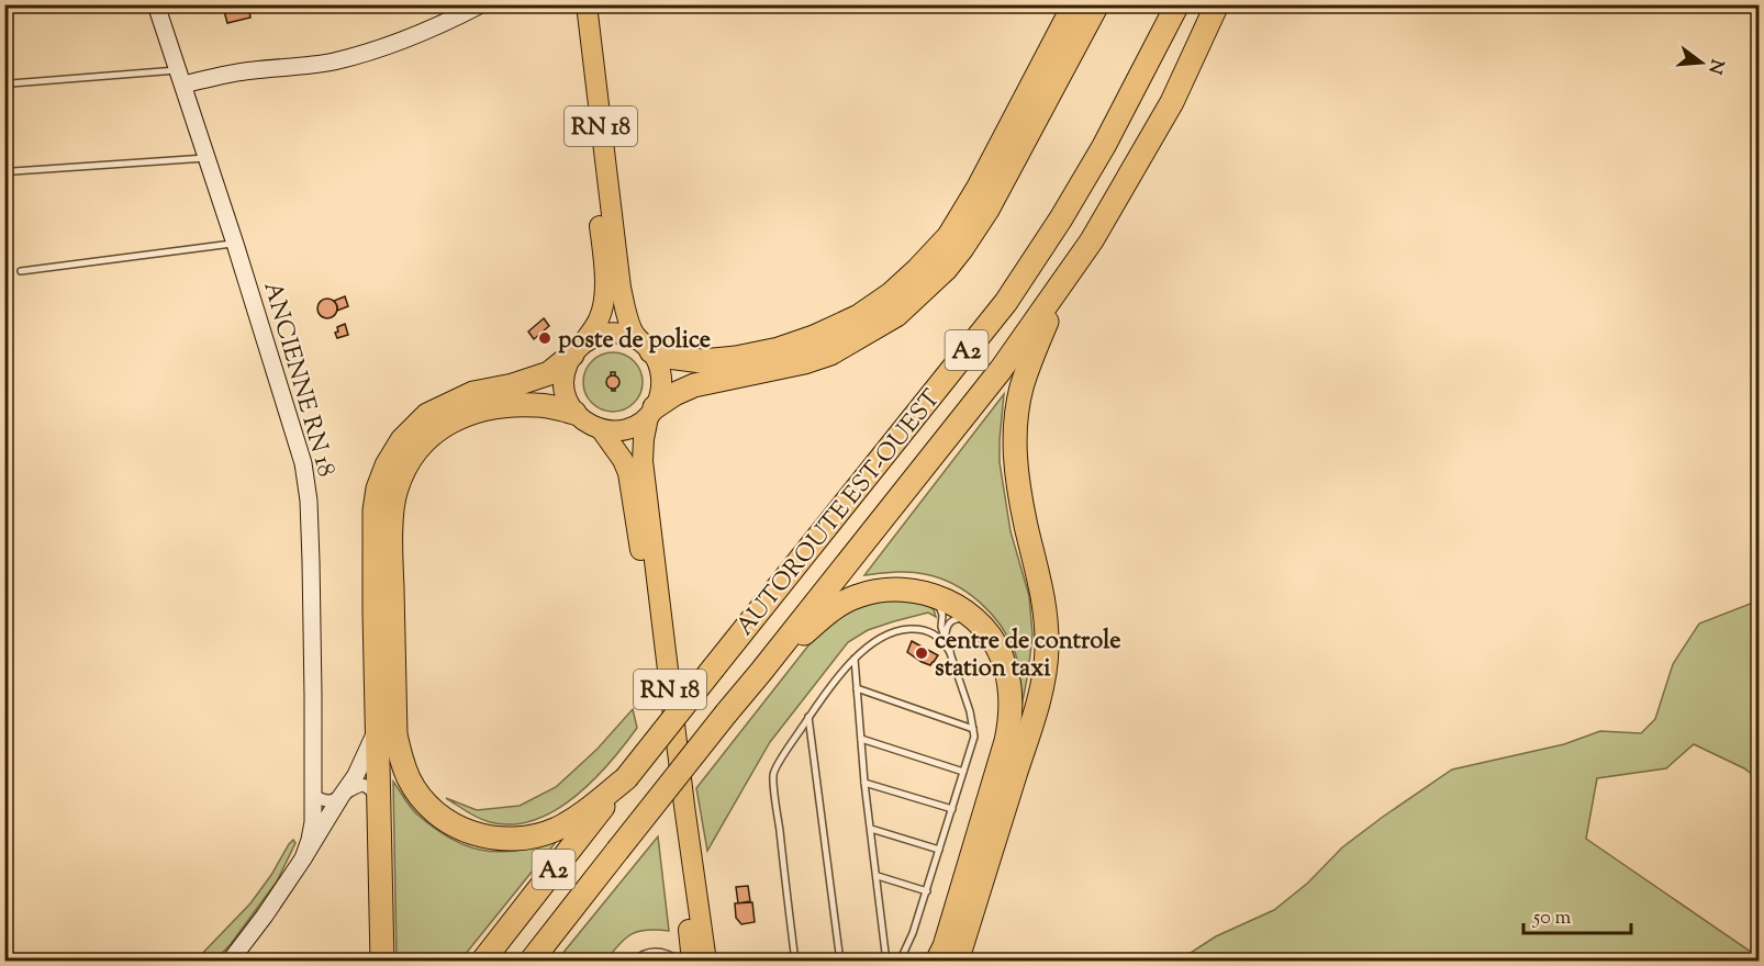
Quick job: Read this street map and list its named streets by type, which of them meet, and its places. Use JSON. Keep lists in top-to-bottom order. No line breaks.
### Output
{"streets":{"highway":["A2","AUTOROUTE EST-OUEST"],"main road":["RN 18"],"street":["ANCIENNE RN 18"]},"places":["poste de police","centre de controle station taxi"],"scale_bar":"50 m","north":"right"}
